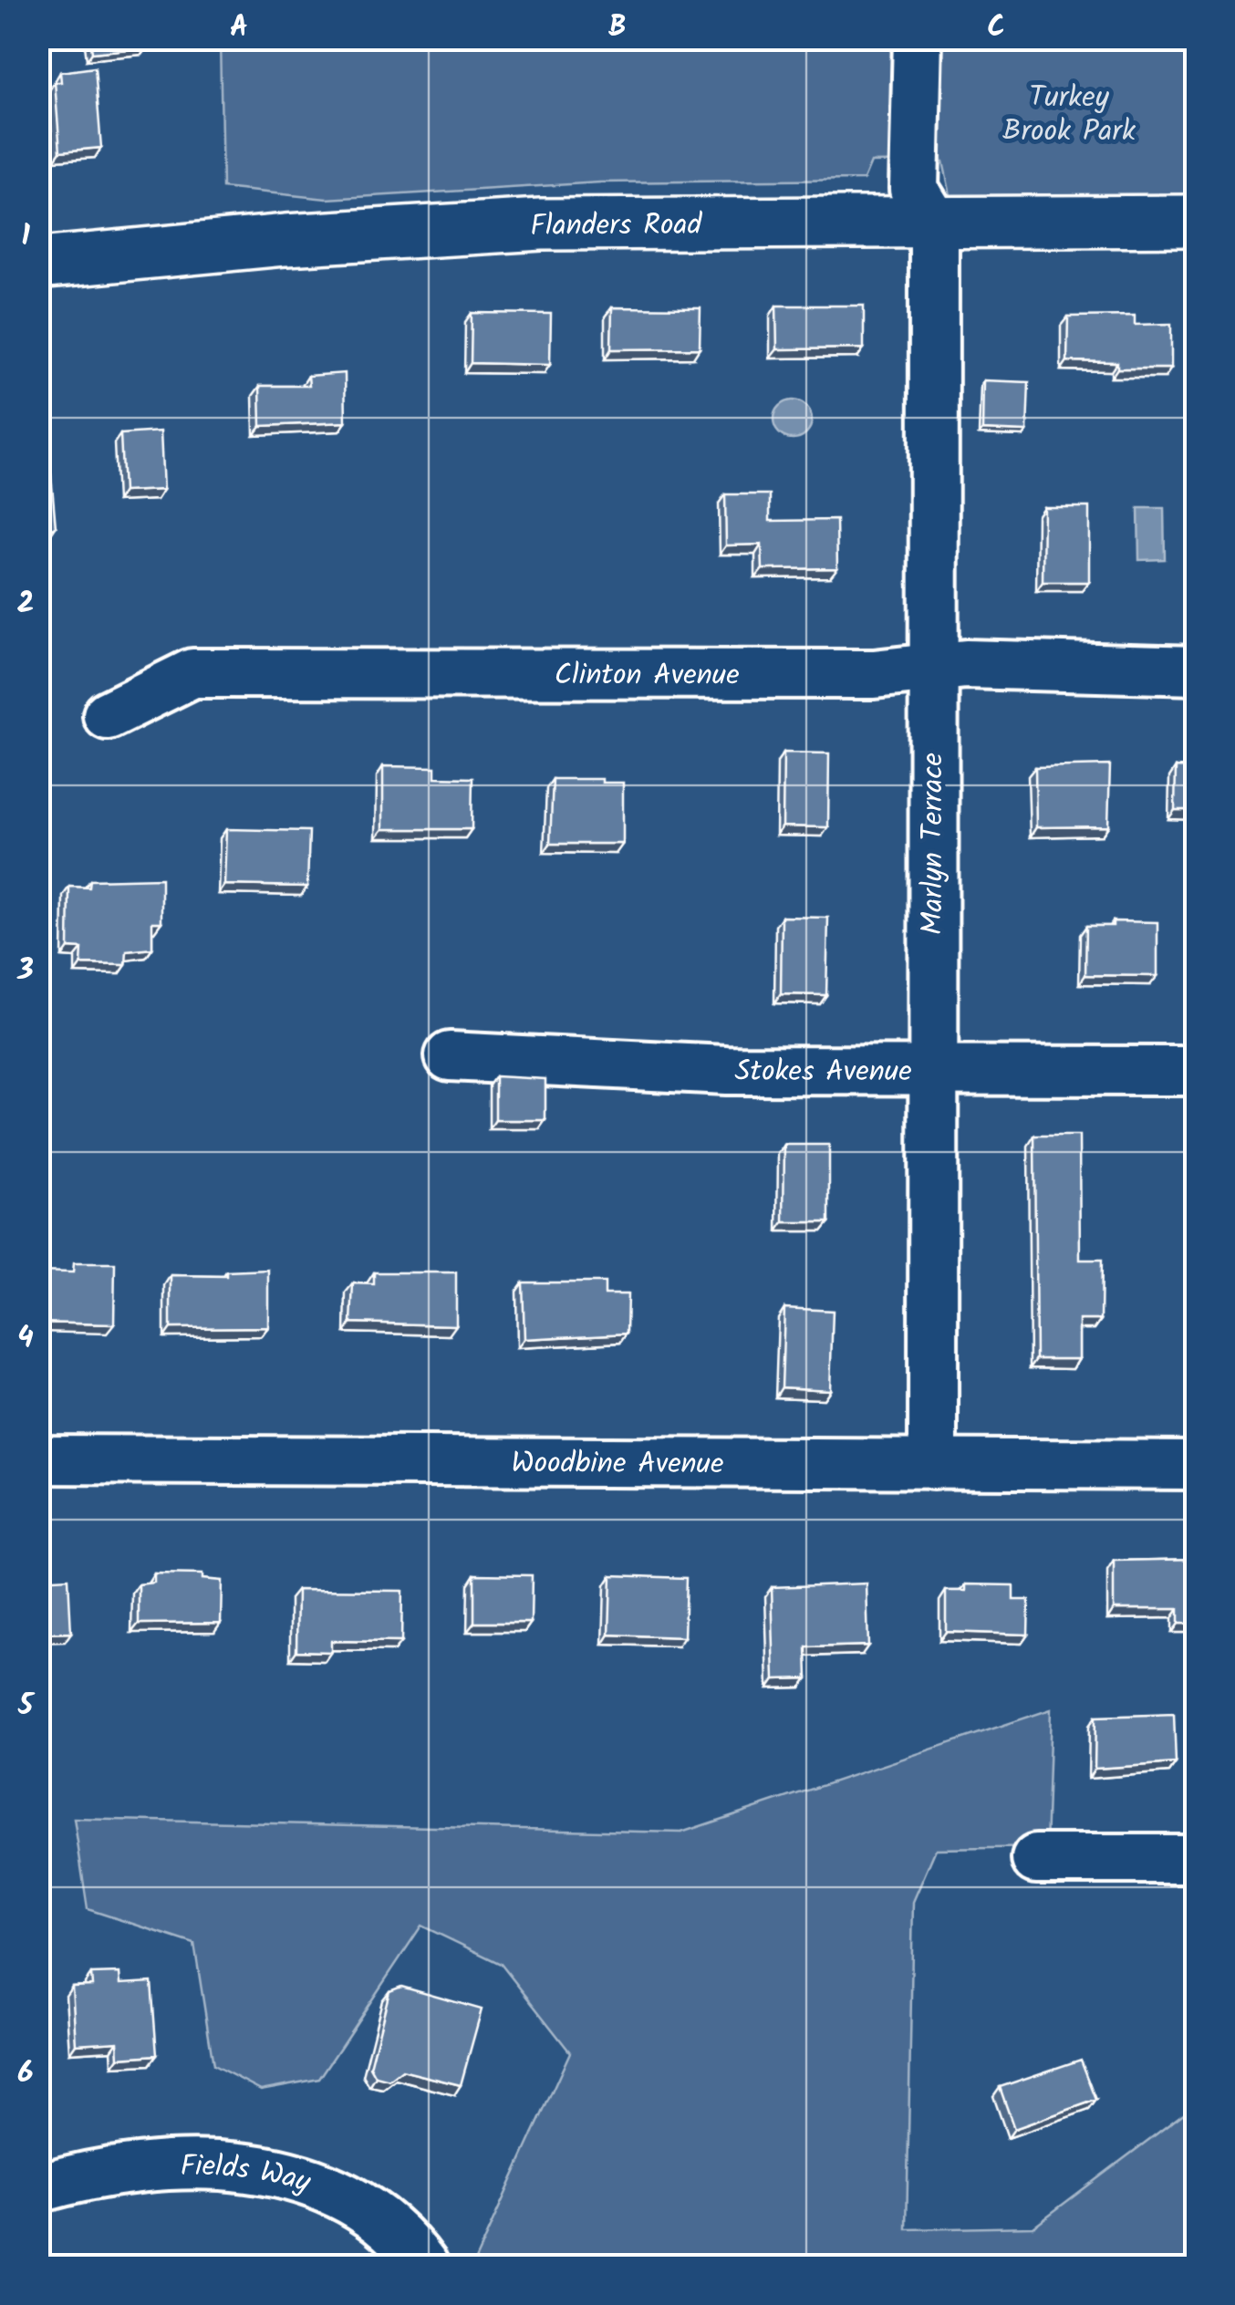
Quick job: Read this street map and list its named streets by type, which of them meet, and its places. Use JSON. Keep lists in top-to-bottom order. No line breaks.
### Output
{"streets":{"main road":["Flanders Road"],"street":["Clinton Avenue","Marlyn Terrace","Stokes Avenue","Woodbine Avenue","Fields Way"]},"crossings":[["Flanders Road","Marlyn Terrace"],["Clinton Avenue","Marlyn Terrace"],["Marlyn Terrace","Stokes Avenue"],["Marlyn Terrace","Woodbine Avenue"]],"parks":["Turkey Brook Park"],"grid":{"columns":["A","B","C"],"rows":["1","2","3","4","5","6"]}}
